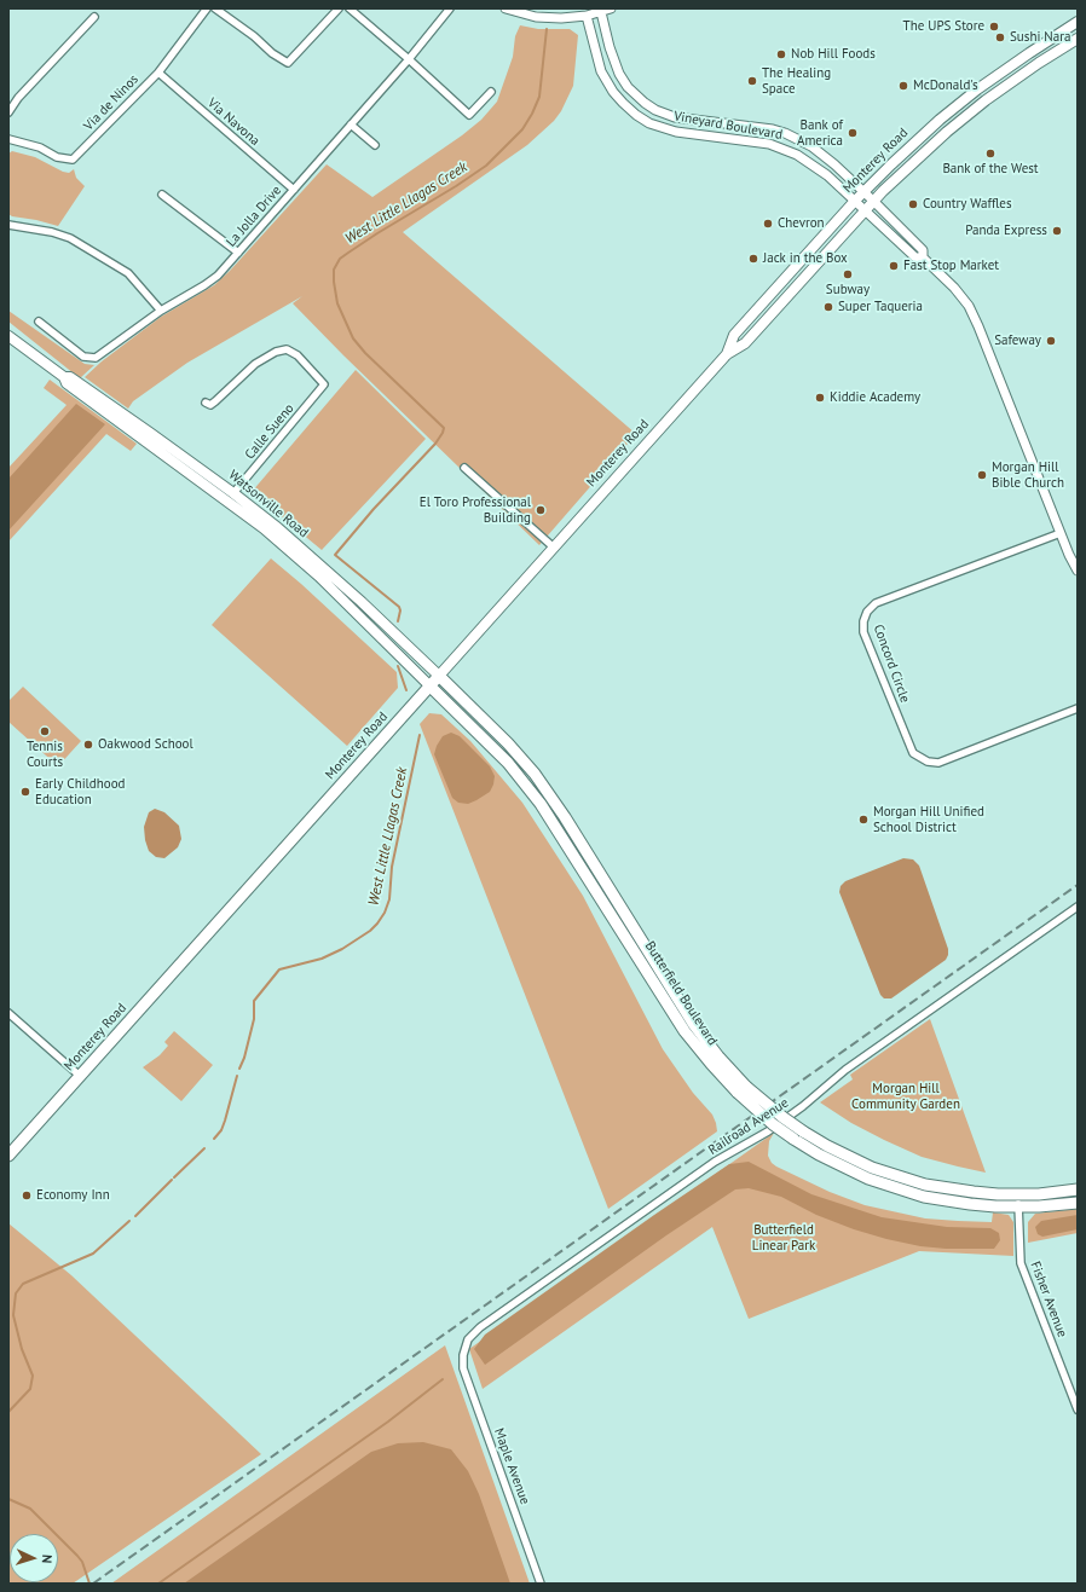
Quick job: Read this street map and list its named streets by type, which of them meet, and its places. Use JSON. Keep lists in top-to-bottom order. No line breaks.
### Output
{"streets":{"main road":["Monterey Road","Watsonville Road","Butterfield Boulevard"],"street":["Via de Ninos","Via Navona","Vineyard Boulevard","La Jolla Drive","Calle Sueno","Concord Circle","Railroad Avenue","Fisher Avenue","Maple Avenue"]},"crossings":[["Via de Ninos","Via Navona"],["Via Navona","La Jolla Drive"],["Vineyard Boulevard","Monterey Road"],["Vineyard Boulevard","Concord Circle"],["Monterey Road","Watsonville Road"],["Monterey Road","Butterfield Boulevard"],["Calle Sueno","Watsonville Road"],["Watsonville Road","Butterfield Boulevard"],["Butterfield Boulevard","Fisher Avenue"],["Railroad Avenue","Maple Avenue"]],"water":["West Little Llagas Creek"],"parks":["Morgan Hill Community Garden","Butterfield Linear Park"],"places":["The UPS Store","Sushi Nara","Nob Hill Foods","The Healing Space","McDonald's","Bank of America","Bank of the West","Country Waffles","Chevron","Panda Express","Jack in the Box","Fast Stop Market","Subway","Super Taqueria","Safeway","Kiddie Academy","Morgan Hill Bible Church","El Toro Professional Building","Tennis Courts","Oakwood School","Early Childhood Education","Morgan Hill Unified School District","Economy Inn"],"north":"right"}
